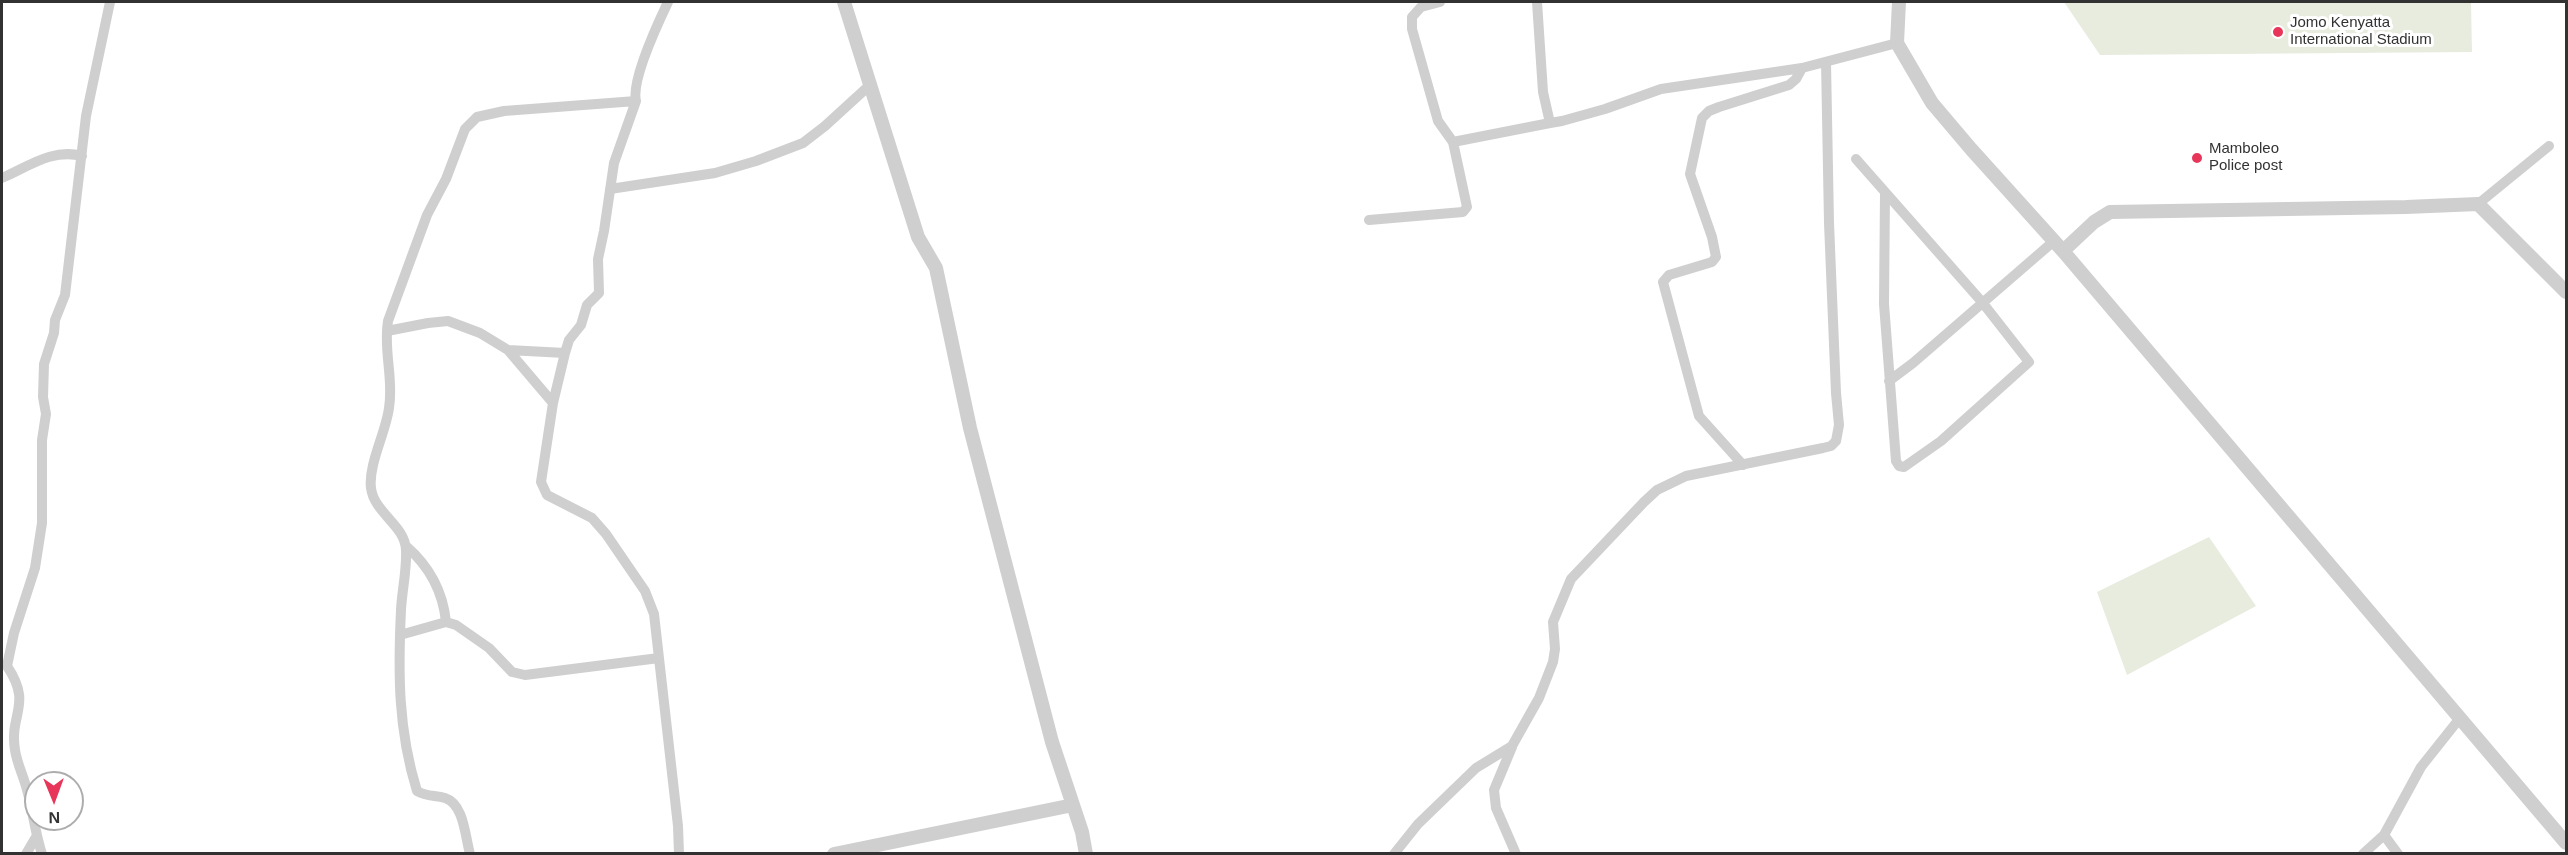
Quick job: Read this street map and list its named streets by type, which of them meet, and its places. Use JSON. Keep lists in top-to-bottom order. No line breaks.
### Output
{"places":["Jomo Kenyatta International Stadium","Mamboleo Police post"],"north":"bottom"}
